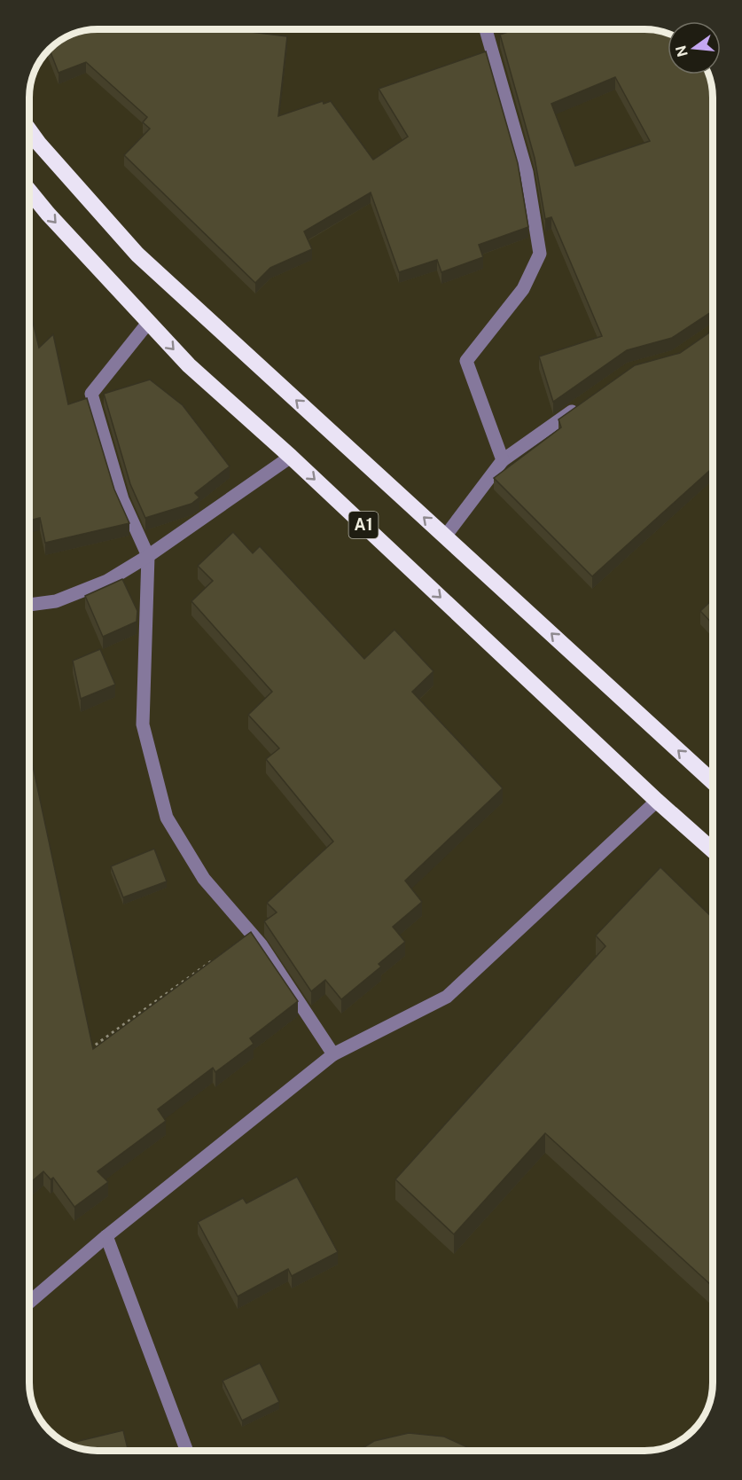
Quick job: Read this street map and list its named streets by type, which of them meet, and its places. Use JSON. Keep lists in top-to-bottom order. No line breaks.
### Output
{"streets":{"highway":["A1"]},"north":"left"}
